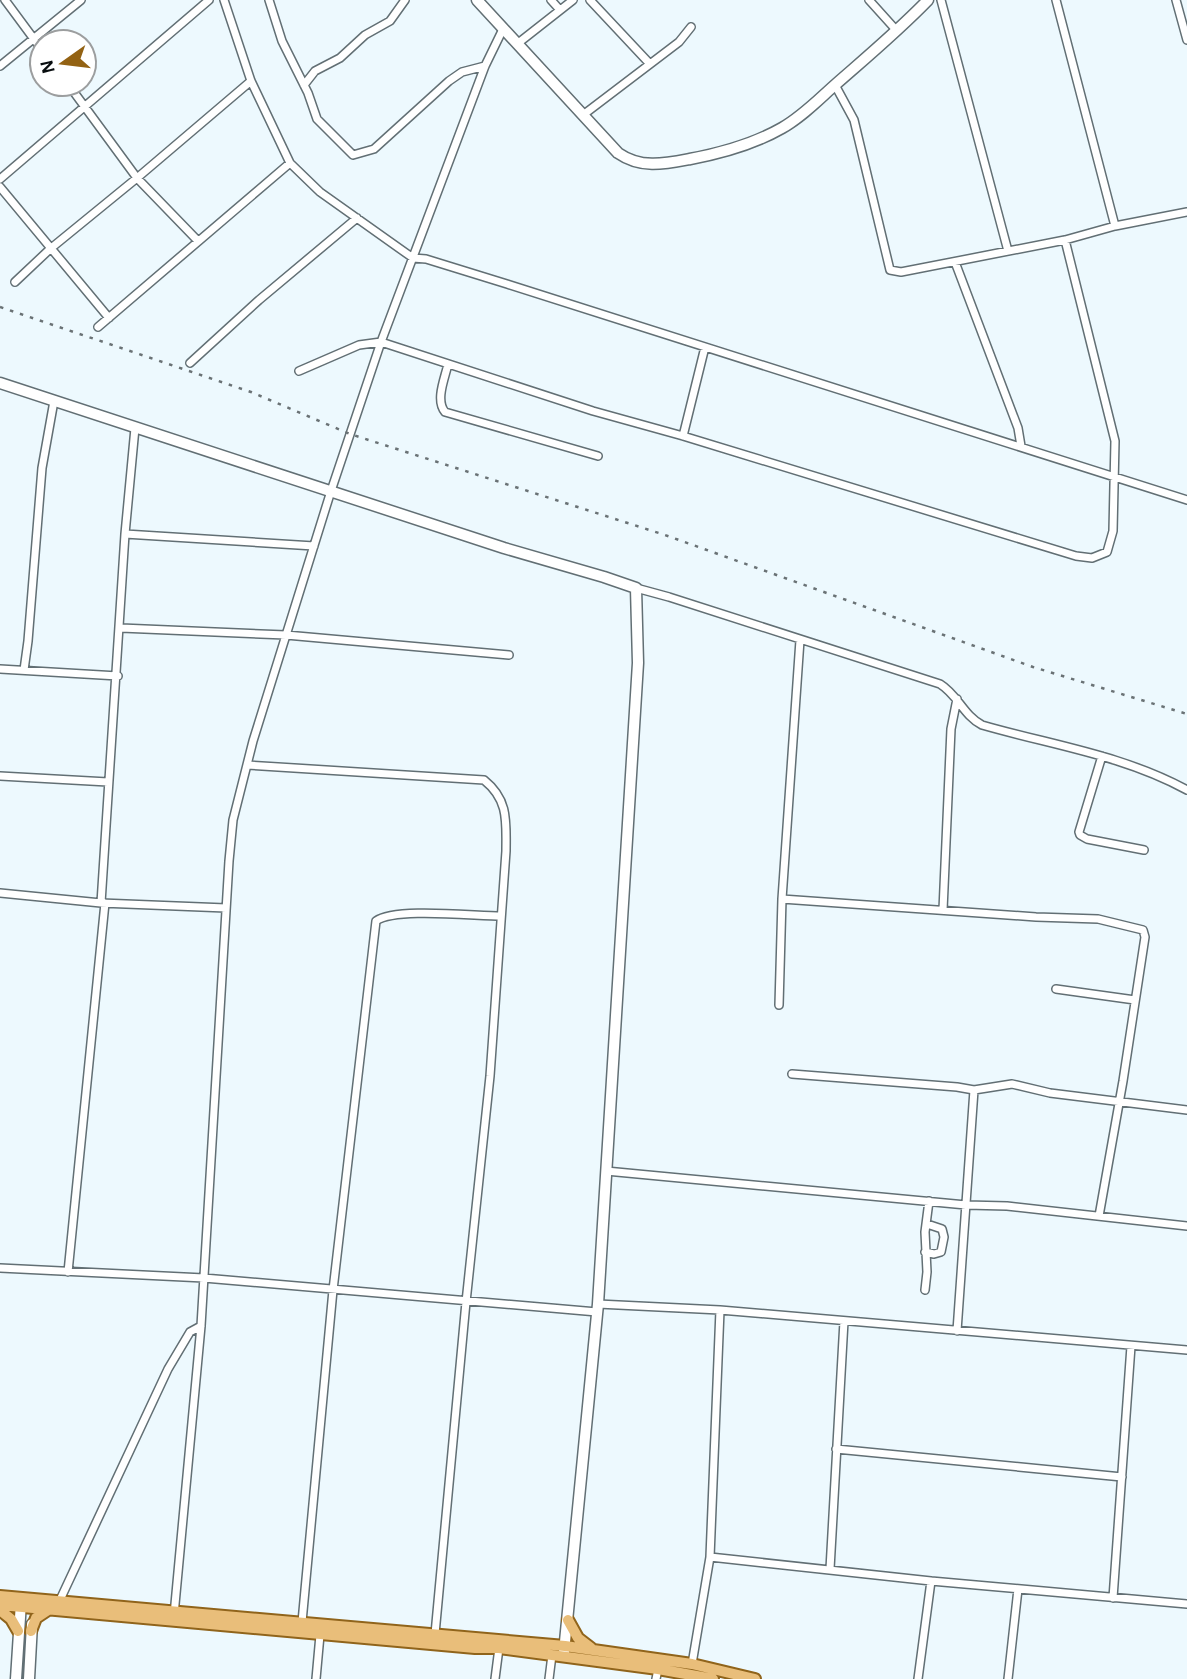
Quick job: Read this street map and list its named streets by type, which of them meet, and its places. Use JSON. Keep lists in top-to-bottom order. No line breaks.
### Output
{"north":"left"}
